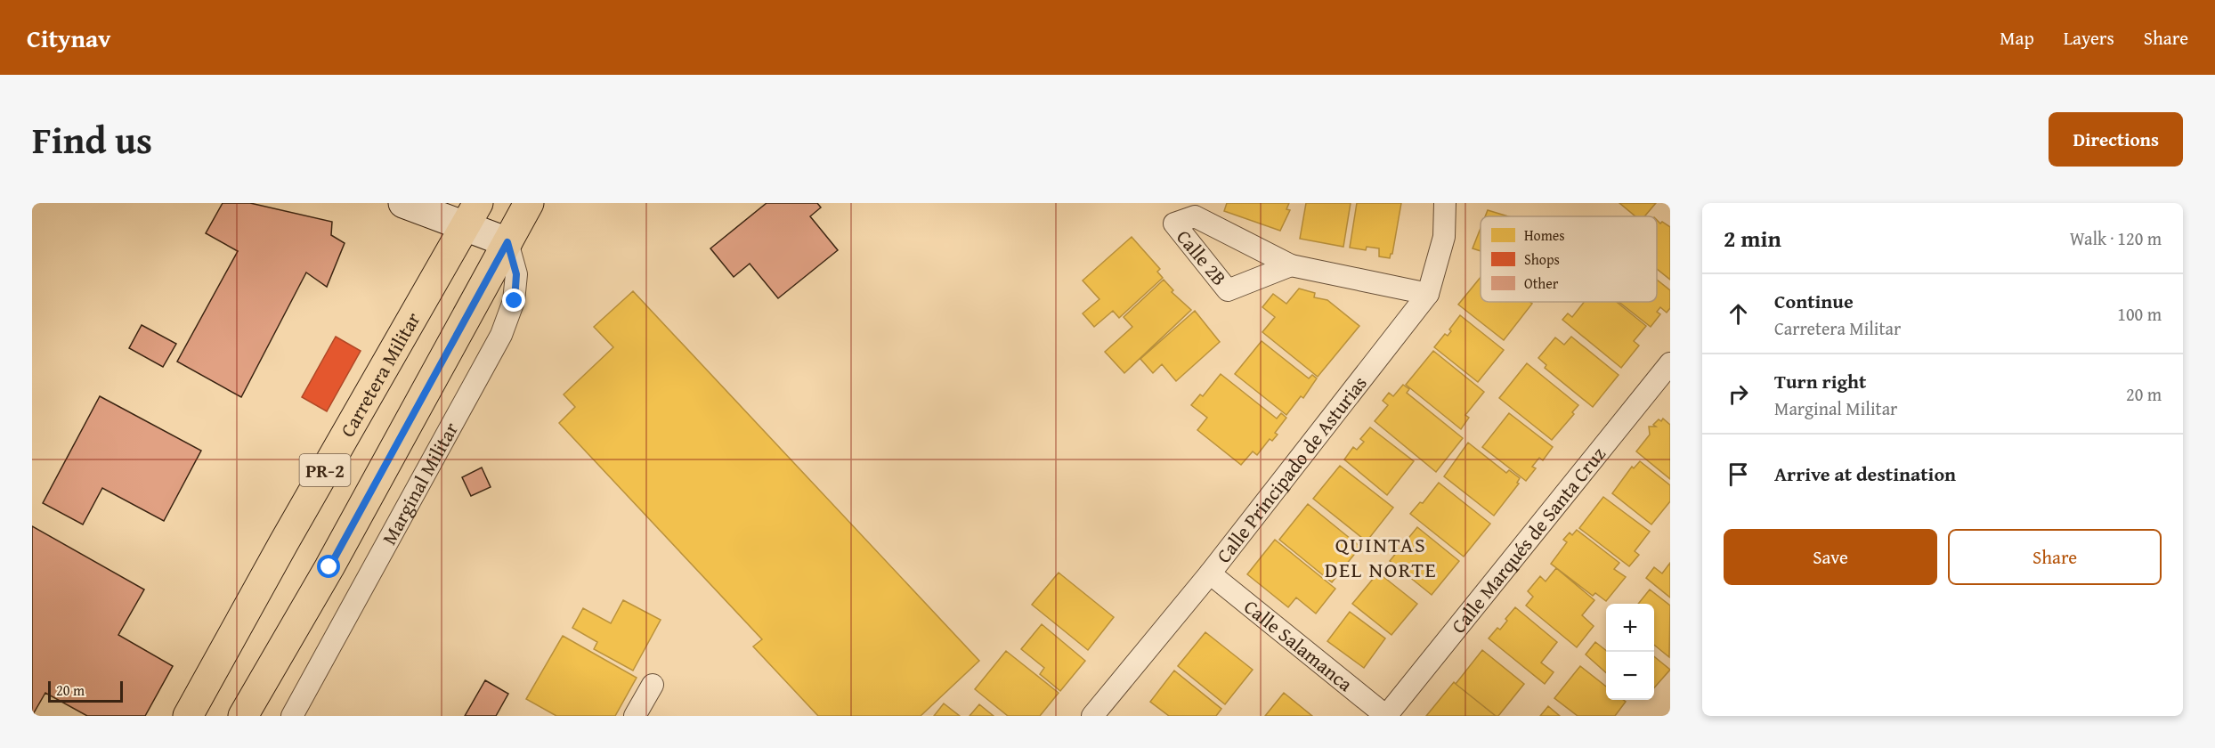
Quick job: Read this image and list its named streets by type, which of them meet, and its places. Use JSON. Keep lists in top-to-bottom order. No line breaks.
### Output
{"streets":{"main road":["Carretera Militar","PR-2"],"street":["Calle 2B","Calle Principado de Asturias","Marginal Militar","Calle Marqués de Santa Cruz","Calle Salamanca"]},"crossings":[["Calle 2B","Calle Principado de Asturias"],["PR-2","Marginal Militar"],["Calle Principado de Asturias","Calle Salamanca"],["Calle Marqués de Santa Cruz","Calle Salamanca"]],"districts":["QUINTAS DEL NORTE"],"legend":["Homes","Shops","Other"],"scale_bar":"20 m","page":{"header":"Citynav","nav":["Map","Layers","Share"],"title":"Find us","buttons":["Directions",["Save","Share"]],"heading":["2 min","Walk · 120 m"],"list":[["Continue","Carretera Militar","100 m"],["Turn right","Marginal Militar","20 m"],"Arrive at destination"],"map_buttons":["+","−"],"scale":"20 m"}}
